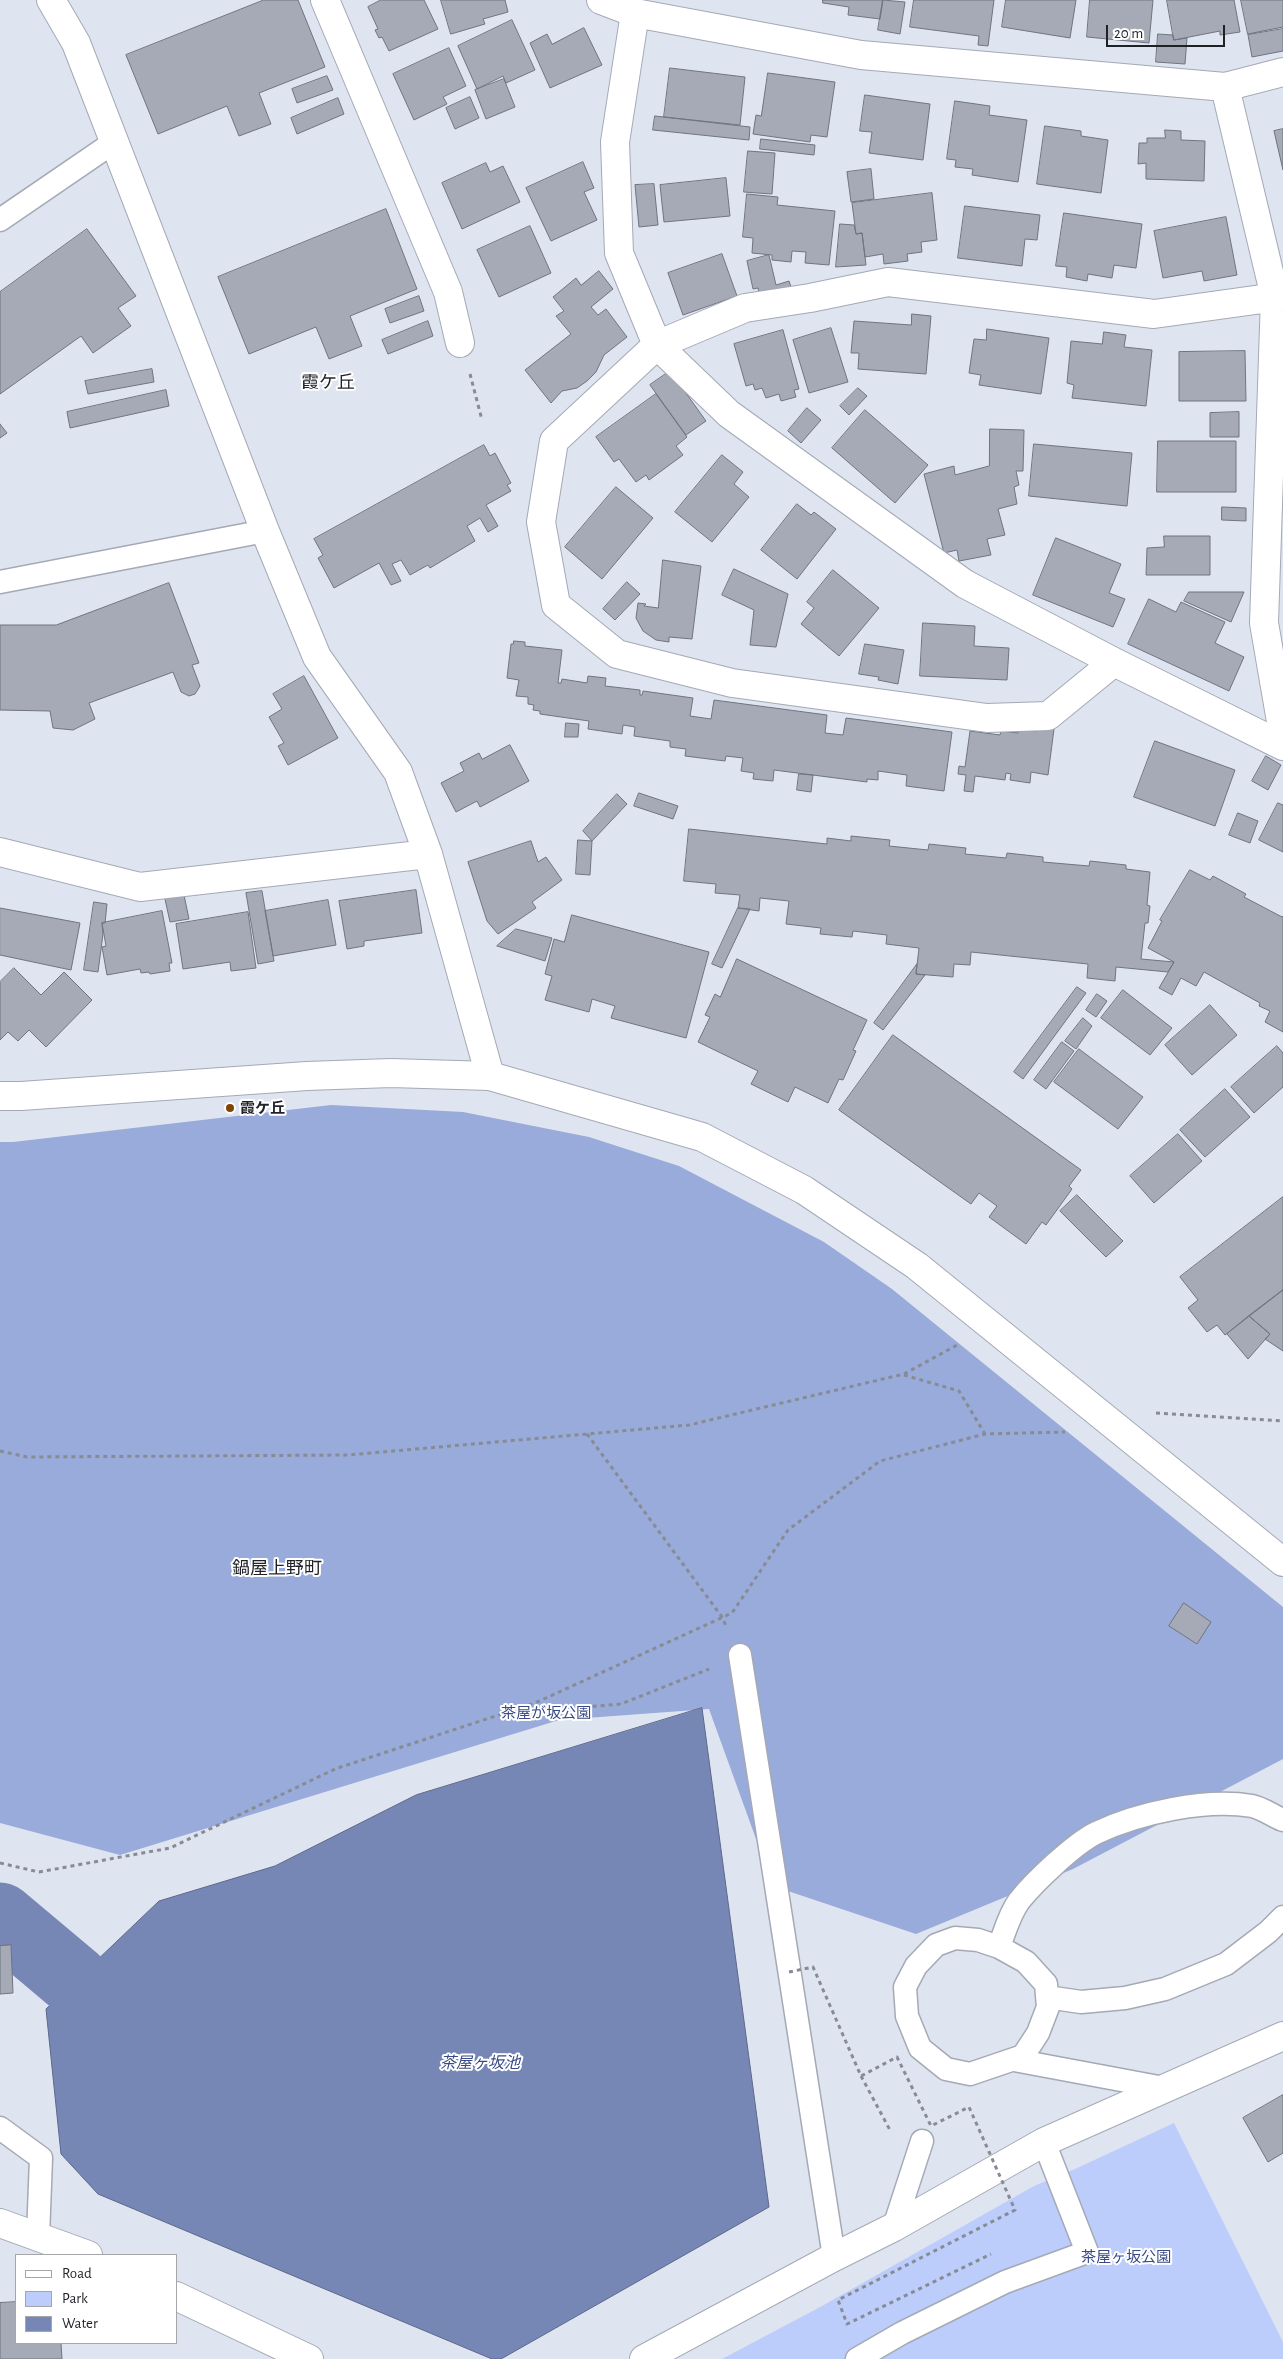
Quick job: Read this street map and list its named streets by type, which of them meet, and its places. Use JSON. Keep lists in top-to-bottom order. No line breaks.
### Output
{"districts":["霞ケ丘","鍋屋上野町"],"water":["茶屋ヶ坂池"],"parks":["茶屋が坂公園","茶屋ヶ坂公園"],"places":["霞ケ丘"],"legend":["Road","Park","Water"],"scale_bar":"20 m"}
